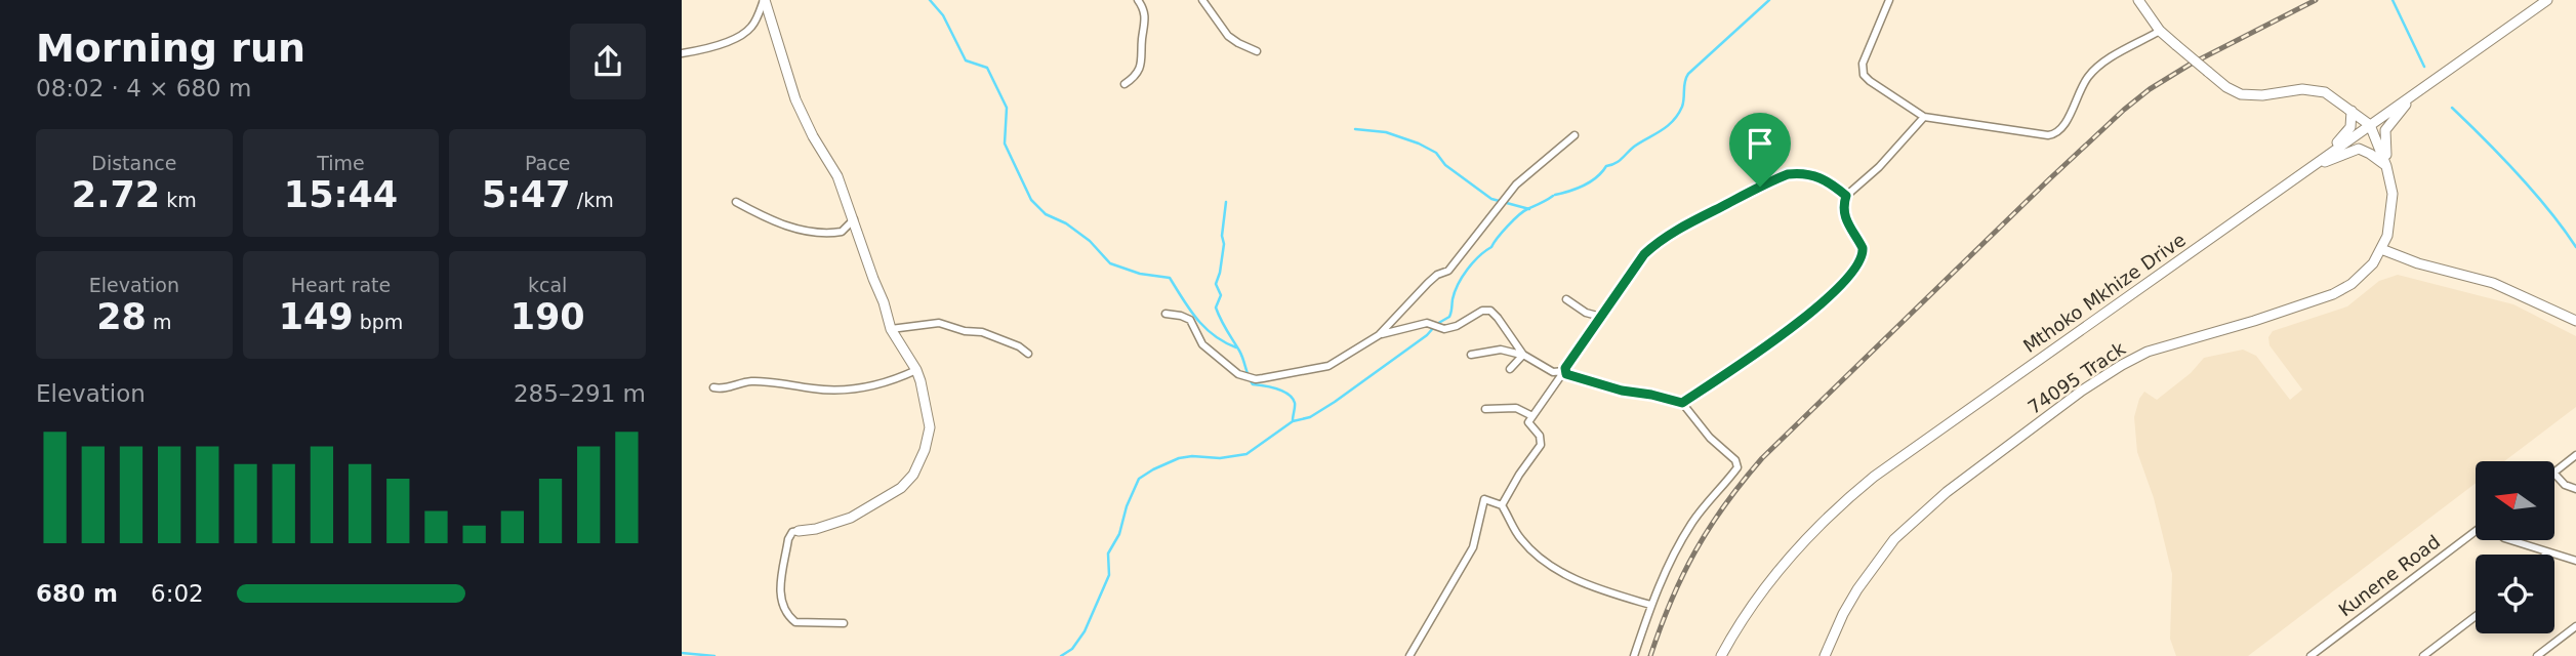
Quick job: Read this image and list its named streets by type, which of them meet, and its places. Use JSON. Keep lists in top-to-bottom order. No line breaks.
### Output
{"streets":{"street":["Mthoko Mkhize Drive","74095 Track","Kunene Road"]},"crossings":[["Mthoko Mkhize Drive","74095 Track"]],"north":"left","page":{"heading":["Morning run","08:02 · 4 × 680 m"],"stats":[["Distance","2.72 km"],["Time","15:44"],["Pace","5:47 /km"],["Elevation","28 m"],["Heart rate","149 bpm"],["kcal","190"]],"chart":["Elevation","285–291 m"],"list":[{"name":"680 m","note":"6:02"}]}}
